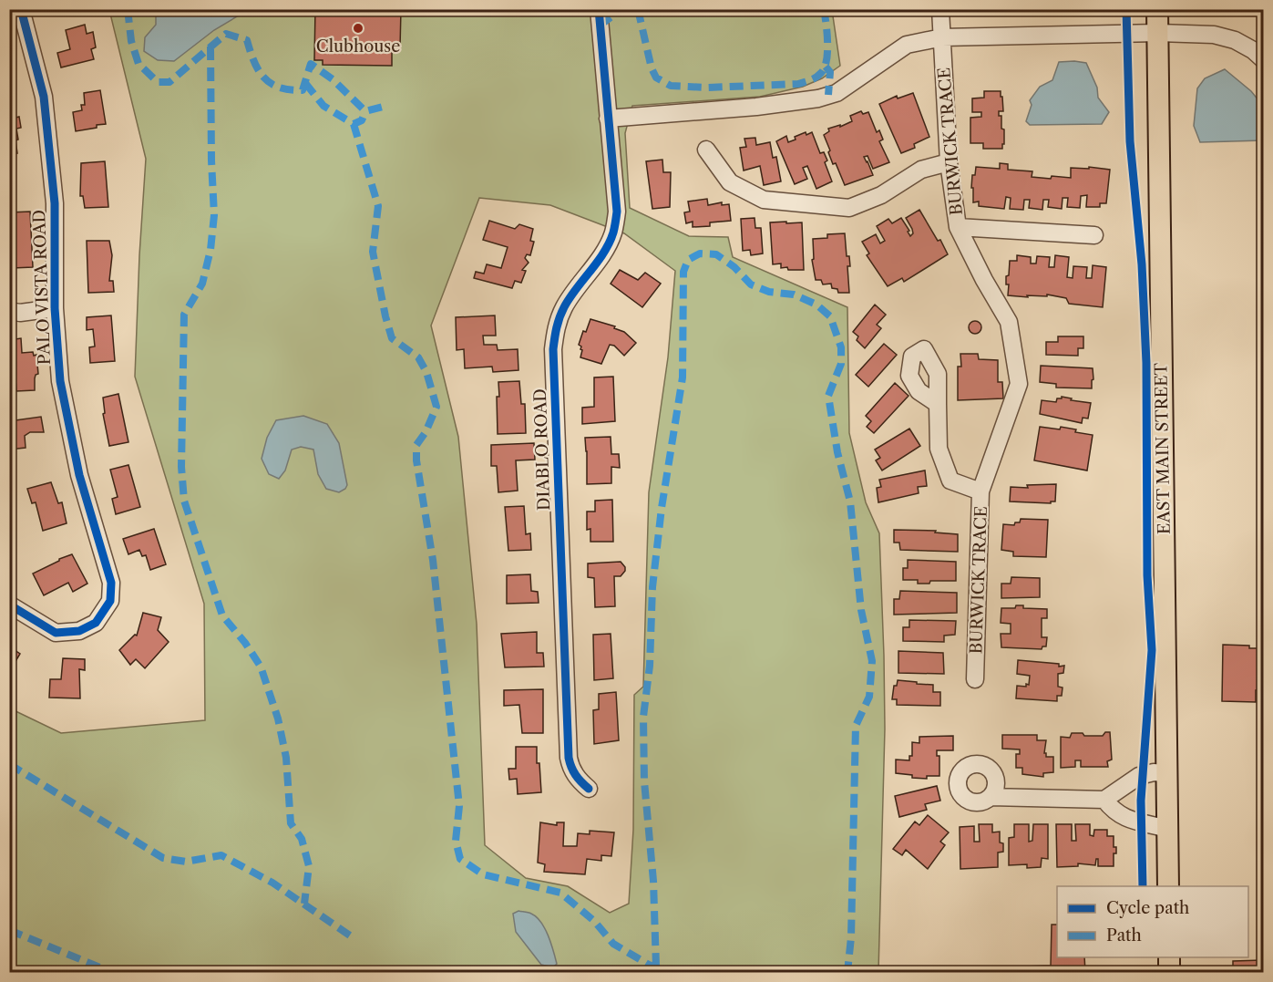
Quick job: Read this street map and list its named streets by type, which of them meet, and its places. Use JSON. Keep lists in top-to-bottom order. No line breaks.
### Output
{"streets":{"main road":["EAST MAIN STREET"],"street":["BURWICK TRACE","PALO VISTA ROAD","DIABLO ROAD"]},"places":["Clubhouse"],"legend":["Cycle path","Path"]}
